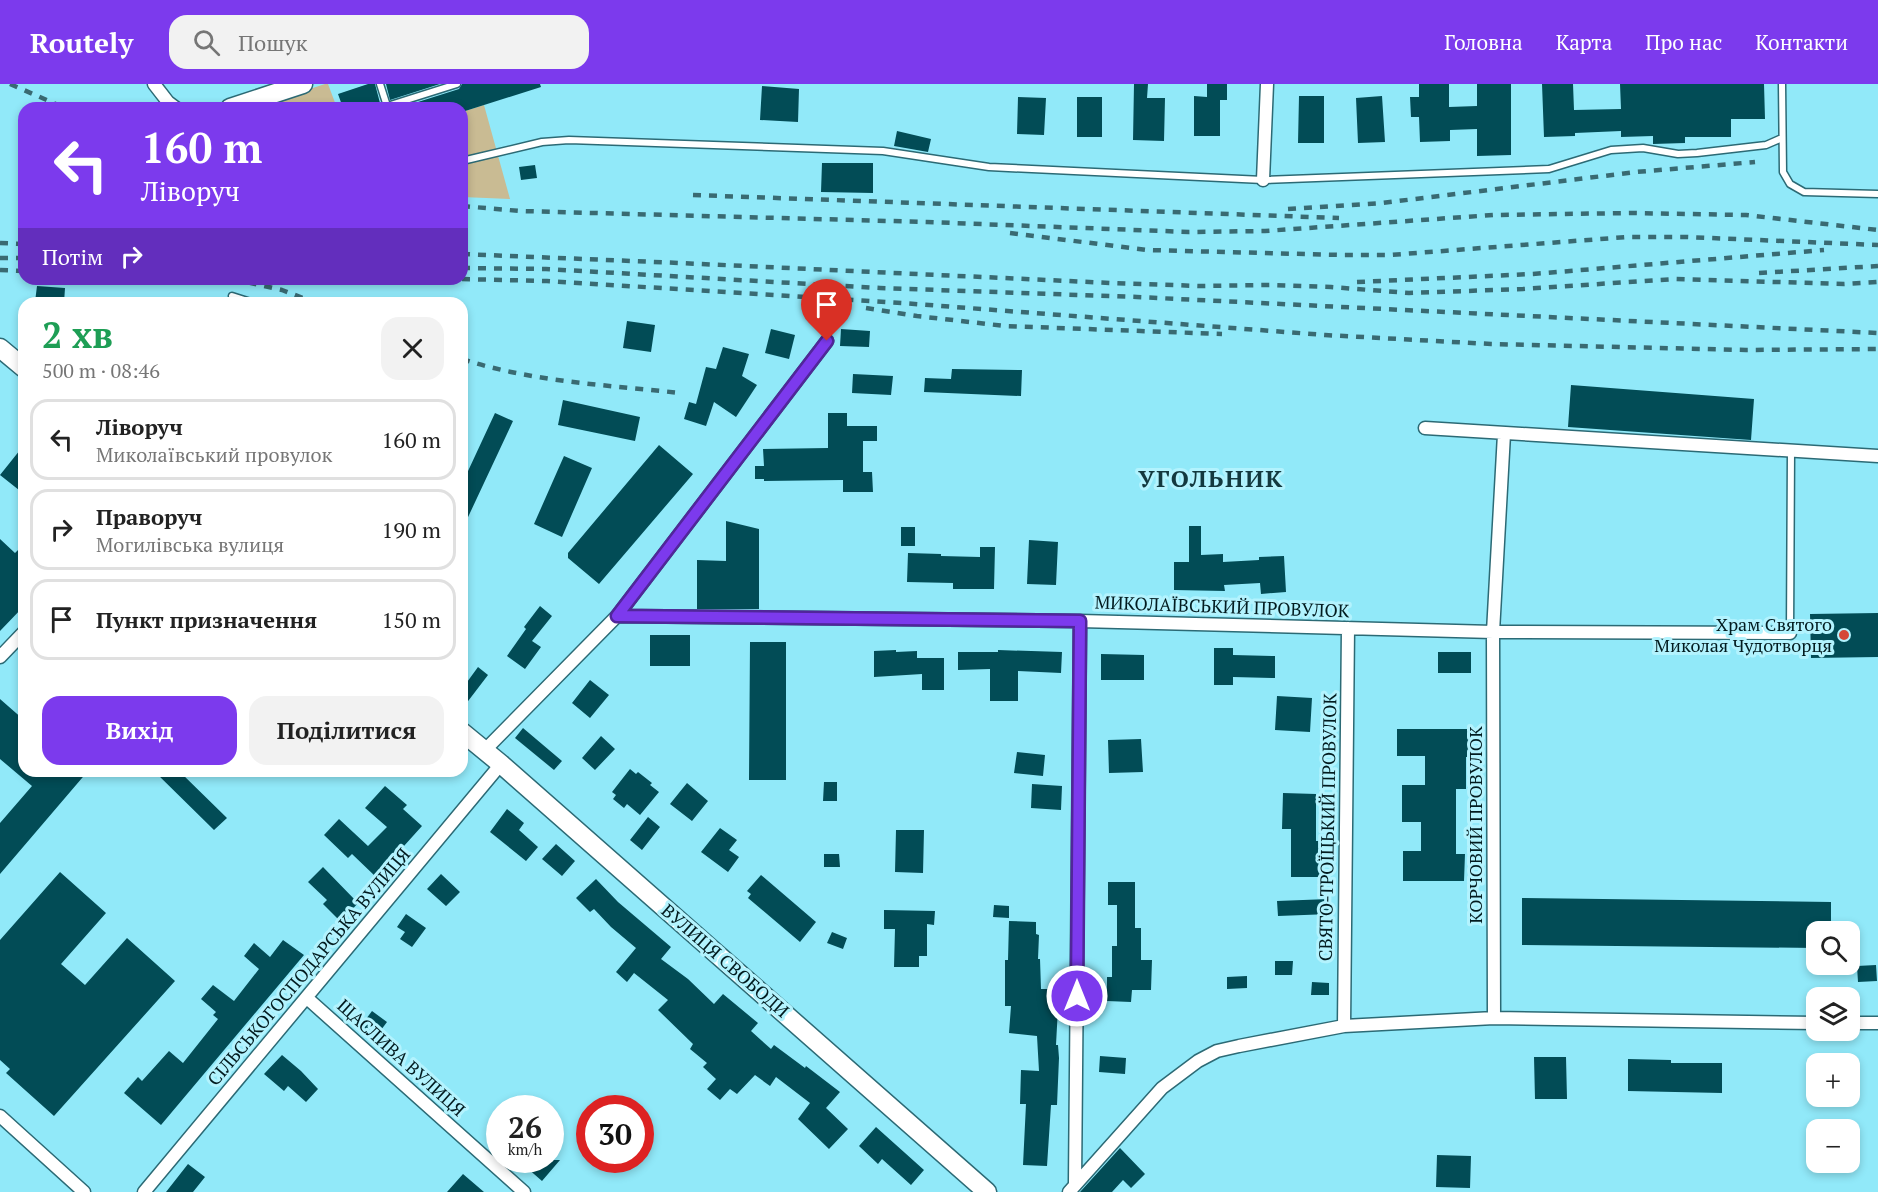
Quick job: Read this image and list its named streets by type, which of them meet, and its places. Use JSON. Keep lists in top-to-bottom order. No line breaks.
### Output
{"streets":{"street":["МИКОЛАЇВСЬКИЙ ПРОВУЛОК","КОРЧОВИЙ ПРОВУЛОК","СВЯТО-ТРОЇЦЬКИЙ ПРОВУЛОК","ВУЛИЦЯ СВОБОДИ","СІЛЬСЬКОГОСПОДАРСЬКА ВУЛИЦЯ","ЩАСЛИВА ВУЛИЦЯ"]},"crossings":[["МИКОЛАЇВСЬКИЙ ПРОВУЛОК","КОРЧОВИЙ ПРОВУЛОК"],["МИКОЛАЇВСЬКИЙ ПРОВУЛОК","СВЯТО-ТРОЇЦЬКИЙ ПРОВУЛОК"],["ВУЛИЦЯ СВОБОДИ","СІЛЬСЬКОГОСПОДАРСЬКА ВУЛИЦЯ"],["СІЛЬСЬКОГОСПОДАРСЬКА ВУЛИЦЯ","ЩАСЛИВА ВУЛИЦЯ"]],"districts":["УГОЛЬНИК"],"places":["Храм Святого Миколая Чудотворця"],"page":{"header":"Routely","search":"Пошук","nav":["Головна","Карта","Про нас","Контакти"],"turn":["160 m","Ліворуч"],"then":"Потім","heading":["2 хв","500 m · 08:46"],"list":[{"name":"Ліворуч","note":"Миколаївський провулок","value":"160 m"},{"name":"Праворуч","note":"Могилівська вулиця","value":"190 m"},{"name":"Пункт призначення","value":"150 m"}],"buttons":["Вихід","Поділитися"],"map_buttons":["+","−"],"speed":"26 km/h","limit":"30"}}
